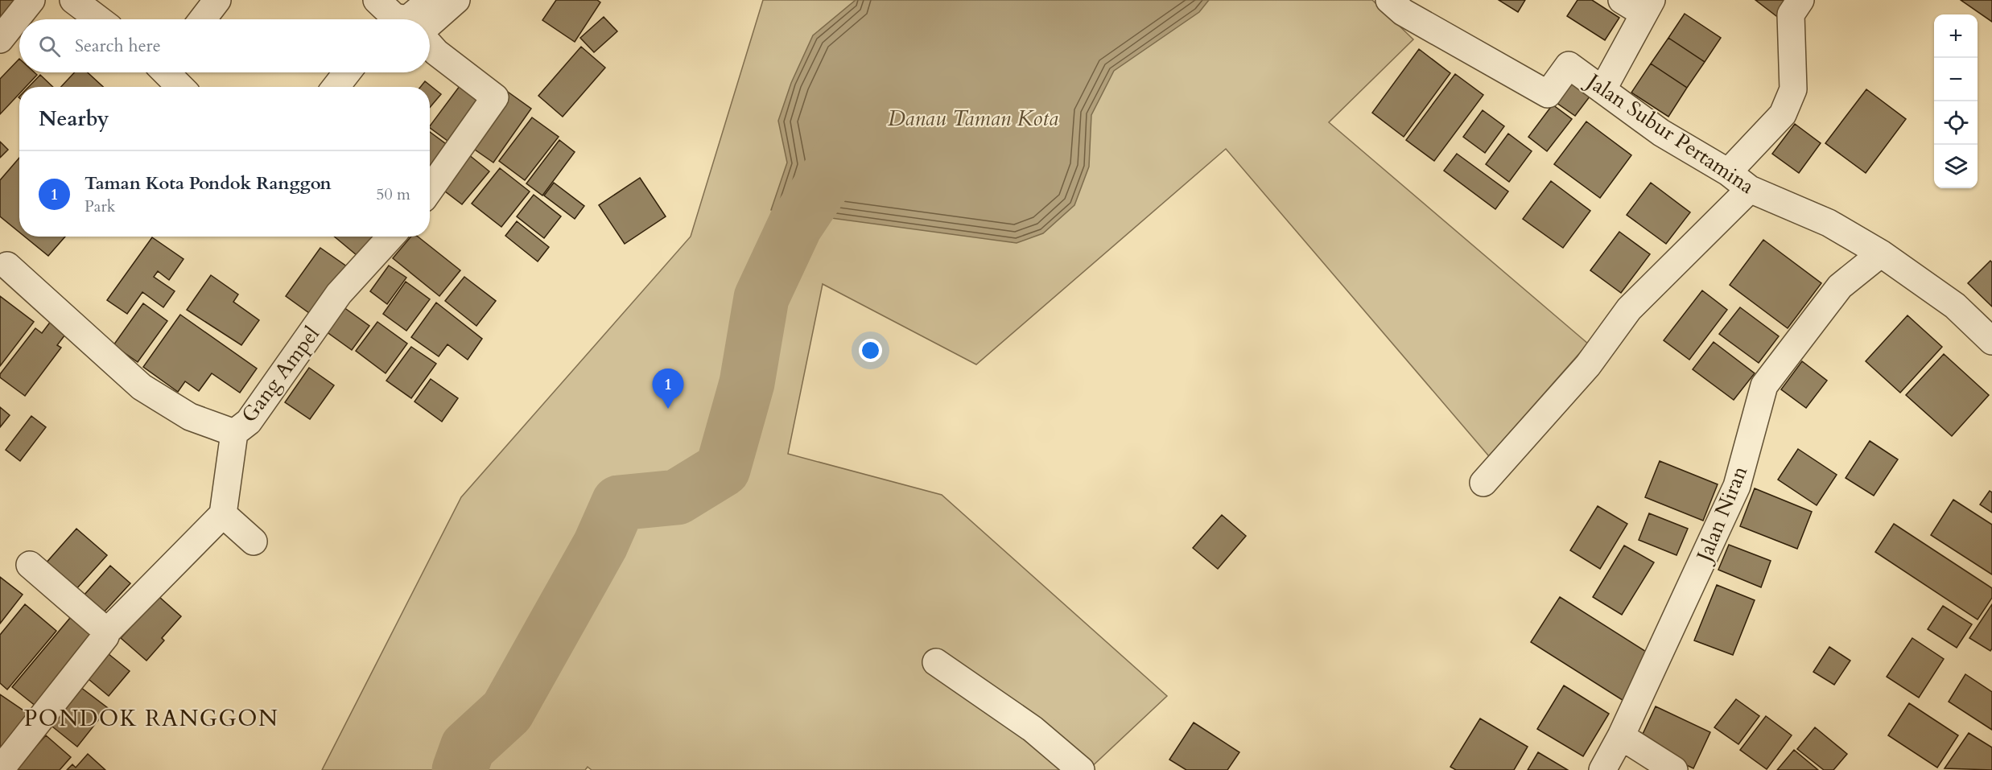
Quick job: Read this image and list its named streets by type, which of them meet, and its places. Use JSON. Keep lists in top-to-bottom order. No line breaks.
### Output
{"streets":{"street":["Jalan Subur Pertamina","Gang Ampel","Jalan Niran"]},"crossings":[["Jalan Subur Pertamina","Jalan Niran"]],"districts":["PONDOK RANGGON"],"water":["Danau Taman Kota"],"page":{"map_buttons":["+","−"],"search":"Search here","heading":"Nearby","list":[{"mark":"1","name":"Taman Kota Pondok Ranggon","note":"Park","value":"50 m"}],"pins":"1"}}
